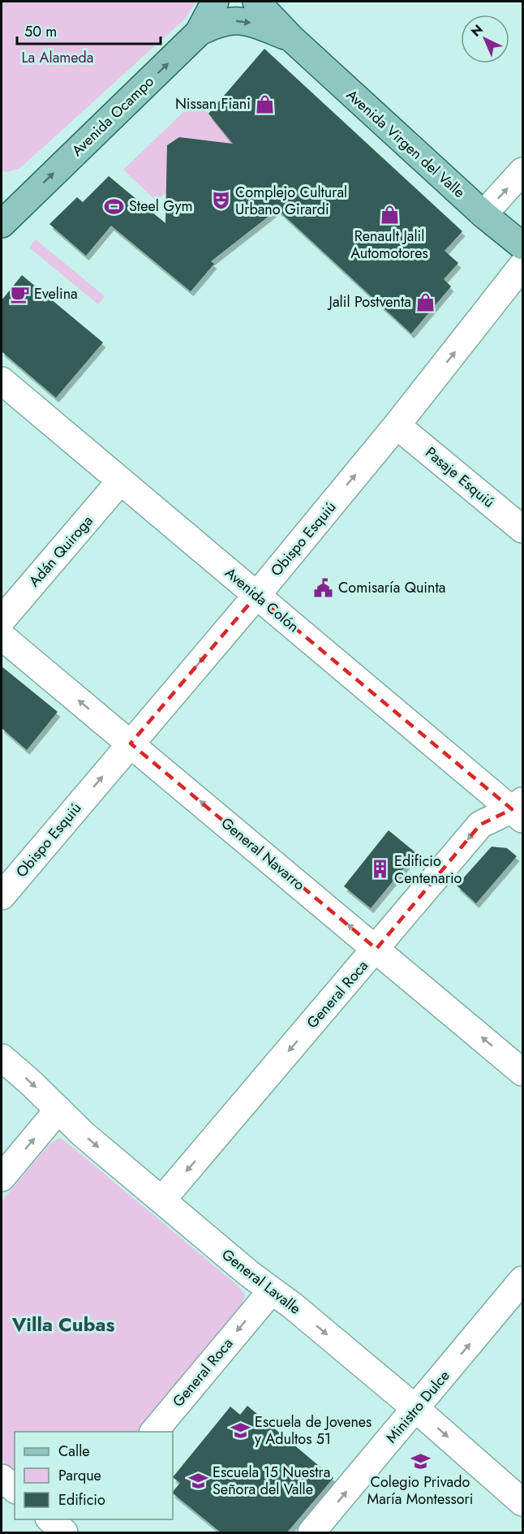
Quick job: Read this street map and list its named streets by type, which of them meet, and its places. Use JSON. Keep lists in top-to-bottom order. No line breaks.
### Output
{"streets":{"main road":["Avenida Ocampo","Avenida Virgen del Valle"],"street":["Pasaje Esquiú","Obispo Esquiú","Adán Quiroga","Avenida Colón","General Navarro","General Roca","General Lavalle","Ministro Dulce"]},"crossings":[["Avenida Ocampo","Avenida Virgen del Valle"],["Pasaje Esquiú","Obispo Esquiú"],["Obispo Esquiú","Avenida Colón"],["Obispo Esquiú","General Navarro"],["Adán Quiroga","Avenida Colón"],["Avenida Colón","General Roca"],["General Navarro","General Roca"],["General Roca","General Lavalle"],["General Lavalle","Ministro Dulce"]],"one_way":["Avenida Ocampo","Obispo Esquiú","General Navarro","General Roca","General Lavalle","Ministro Dulce"],"districts":["Villa Cubas"],"parks":["La Alameda"],"places":{"shop":["Nissan Fiani","Renault Jalil Automotores","Jalil Postventa"],"theatre":["Complejo Cultural Urbano Girardi"],"sports":["Steel Gym"],"cafe":["Evelina"],"public building":["Comisaría Quinta"],"building":["Edificio Centenario"],"school or university":["Escuela de Jovenes y Adultos 51","Colegio Privado María Montessori","Escuela 15 Nuestra Señora del Valle"]},"legend":["Calle","Parque","Edificio"],"scale_bar":"50 m","north":"top left"}
